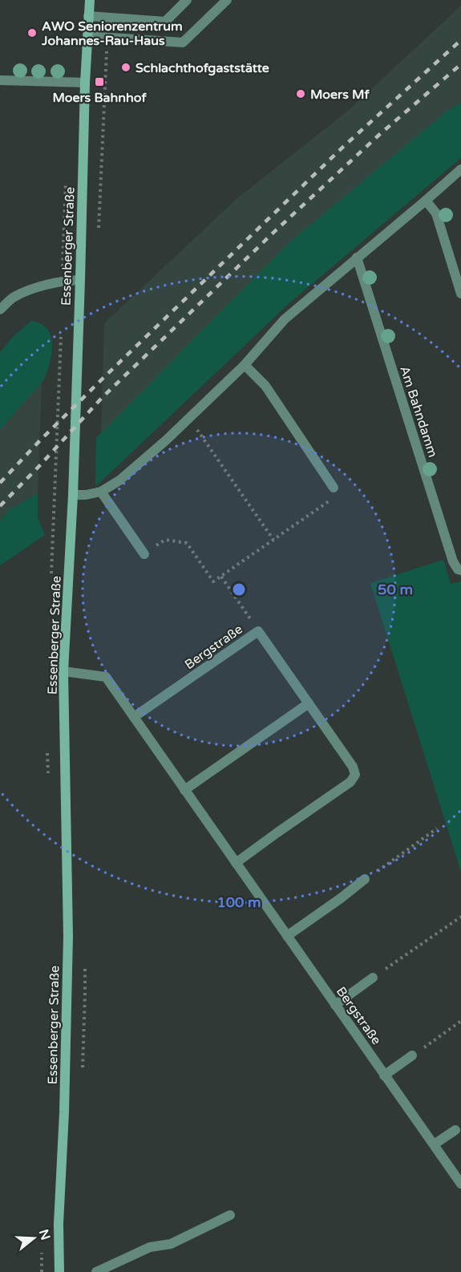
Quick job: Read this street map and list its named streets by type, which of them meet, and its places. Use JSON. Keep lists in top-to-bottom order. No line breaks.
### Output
{"streets":{"street":["Essenberger Straße","Am Bahndamm","Bergstraße"]},"crossings":[["Essenberger Straße","Bergstraße"]],"places":{"other":["AWO Seniorenzentrum Johannes-Rau-Haus","Schlachthofgaststätte","Moers Mf"],"transit":["Moers Bahnhof"]},"north":"right","rings":["50 m","100 m"]}
